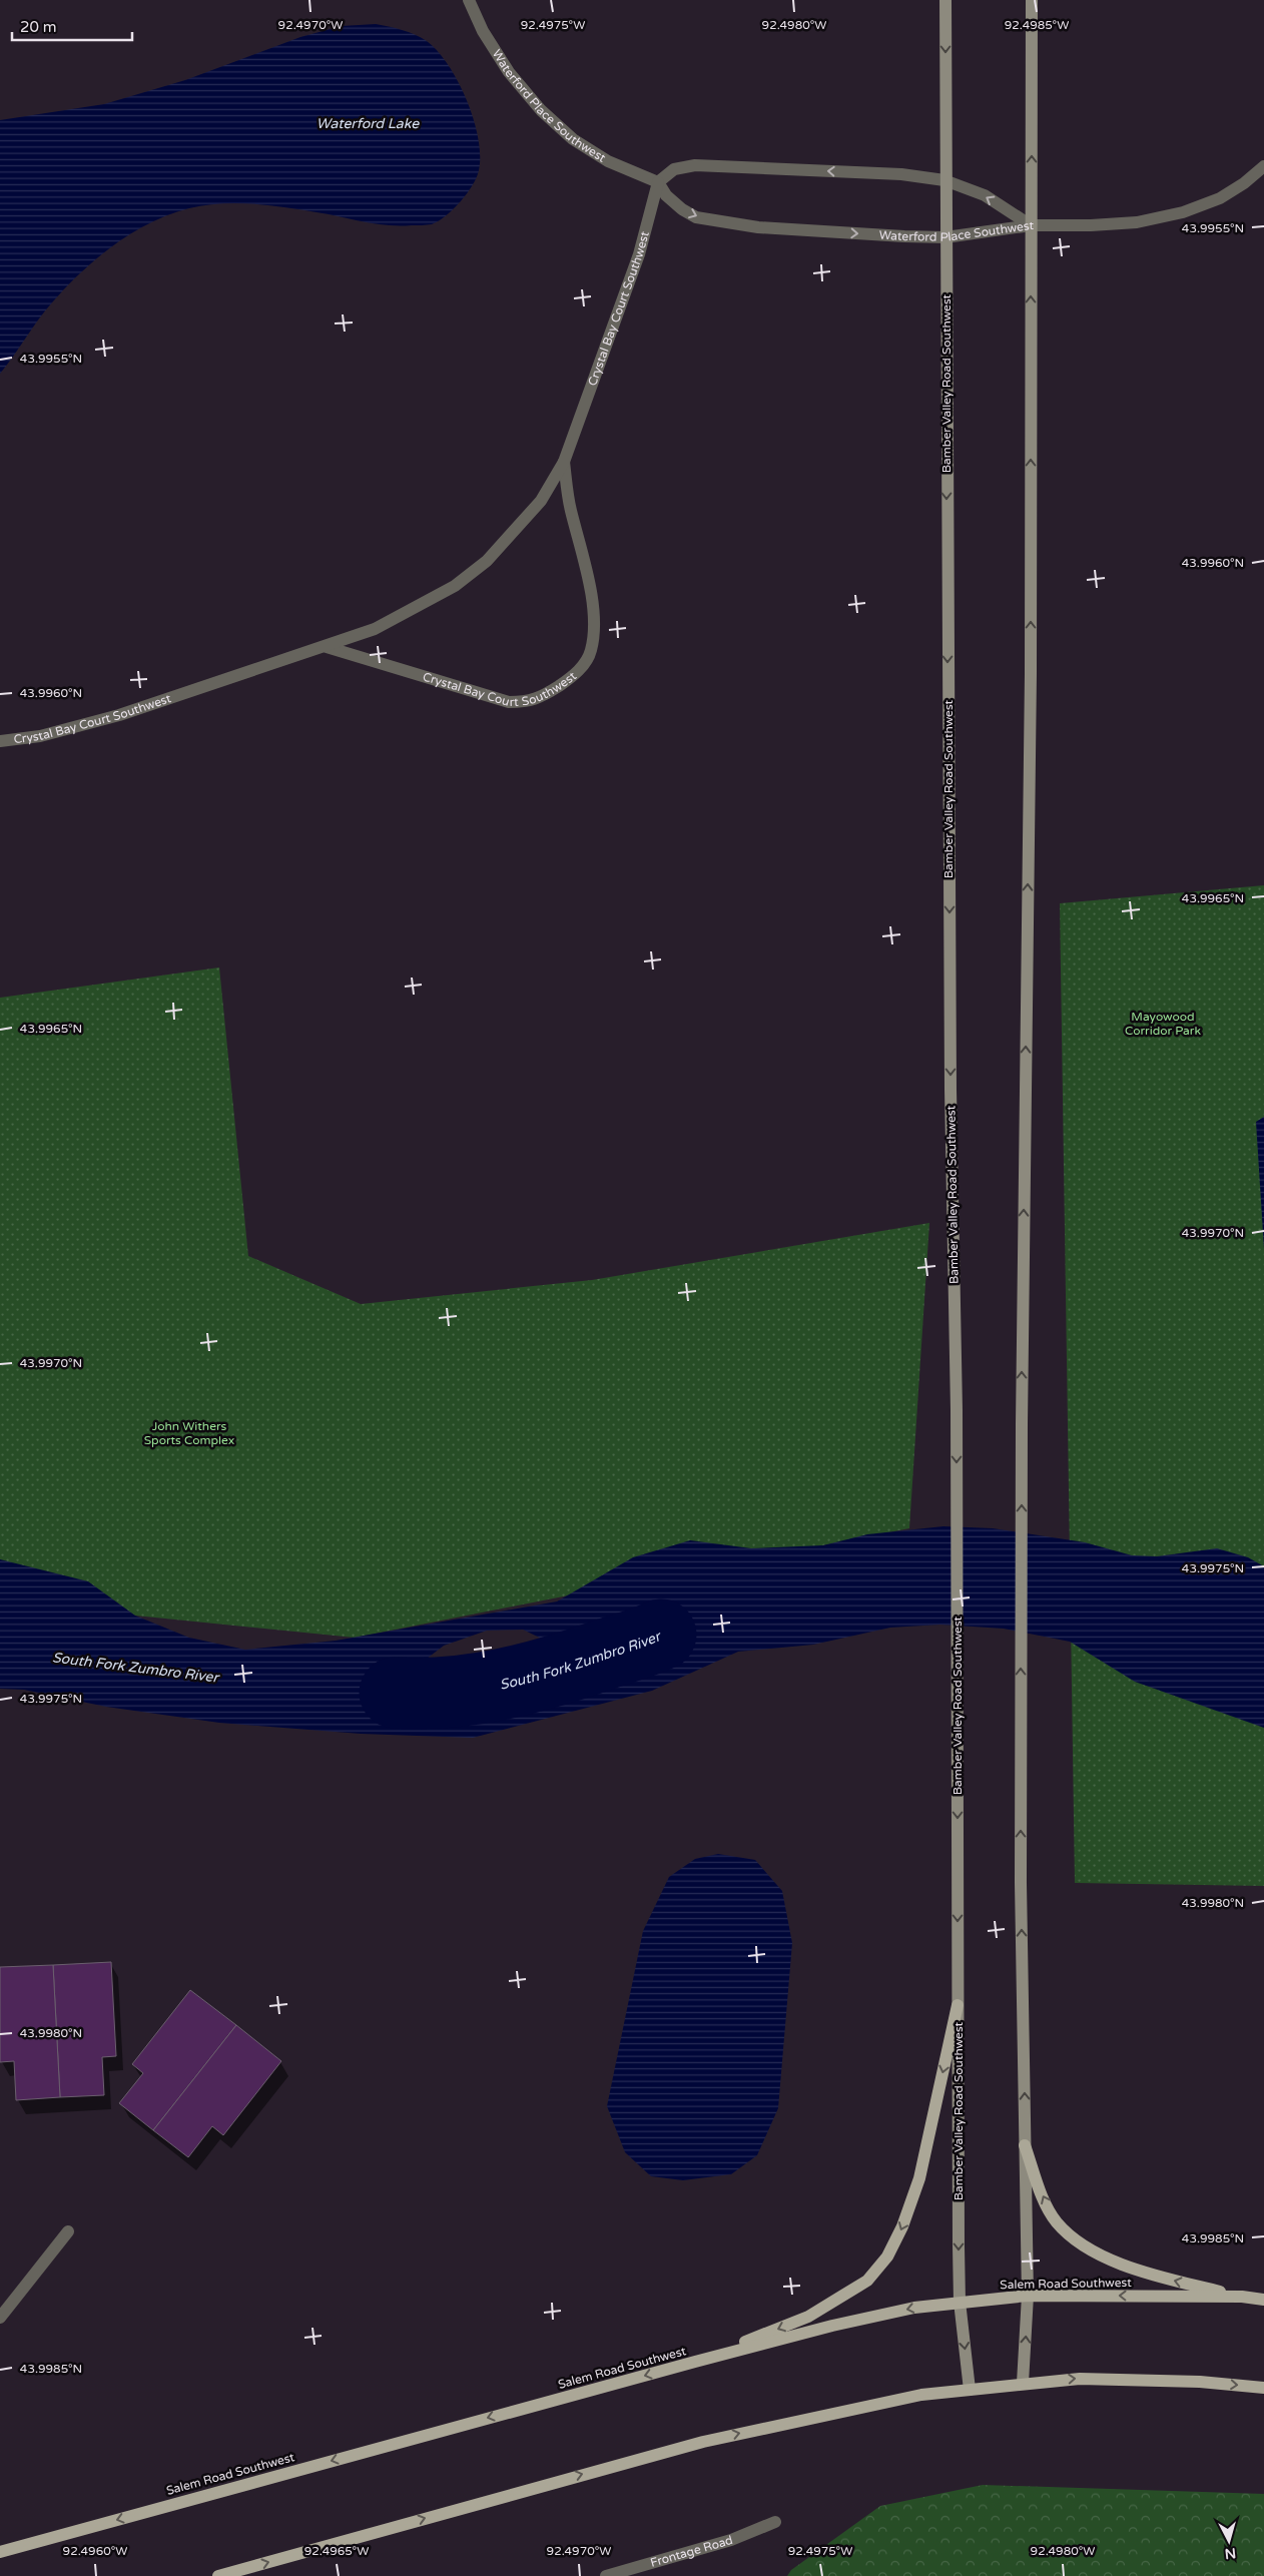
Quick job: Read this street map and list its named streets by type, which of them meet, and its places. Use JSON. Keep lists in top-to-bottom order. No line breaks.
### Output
{"streets":{"main road":["Bamber Valley Road Southwest","Salem Road Southwest"],"street":["Waterford Place Southwest","Crystal Bay Court Southwest","Frontage Road"]},"crossings":[["Waterford Place Southwest","Crystal Bay Court Southwest"],["Waterford Place Southwest","Bamber Valley Road Southwest"],["Bamber Valley Road Southwest","Salem Road Southwest"]],"water":["Waterford Lake","South Fork Zumbro River"],"parks":["Mayowood Corridor Park","John Withers Sports Complex"],"scale_bar":"20 m","north":"bottom","coordinates":["92.4970°W","92.4975°W","92.4980°W","92.4985°W","43.9955°N","43.9960°N","43.9965°N","43.9970°N","43.9975°N","43.9980°N","43.9985°N","92.4960°W","92.4965°W"]}
